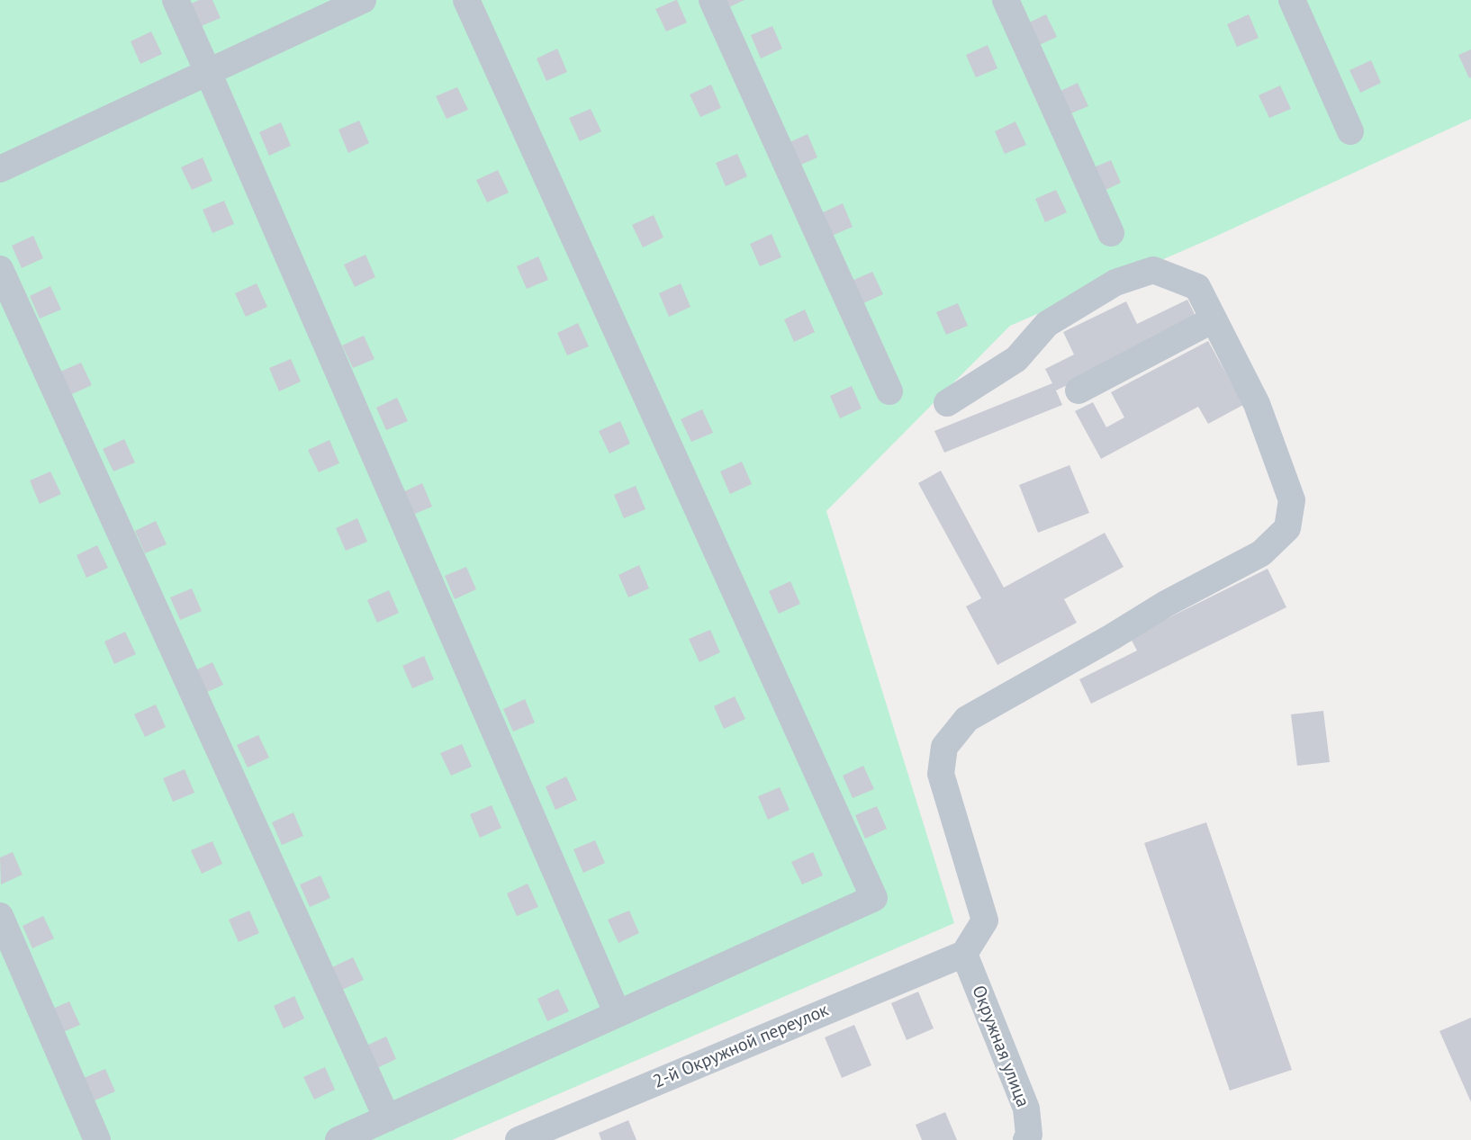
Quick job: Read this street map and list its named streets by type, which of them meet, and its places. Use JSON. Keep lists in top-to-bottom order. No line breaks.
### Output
{"streets":{"street":["2-й Окружной переулок","Окружная улица"]},"crossings":[["2-й Окружной переулок","Окружная улица"]]}
